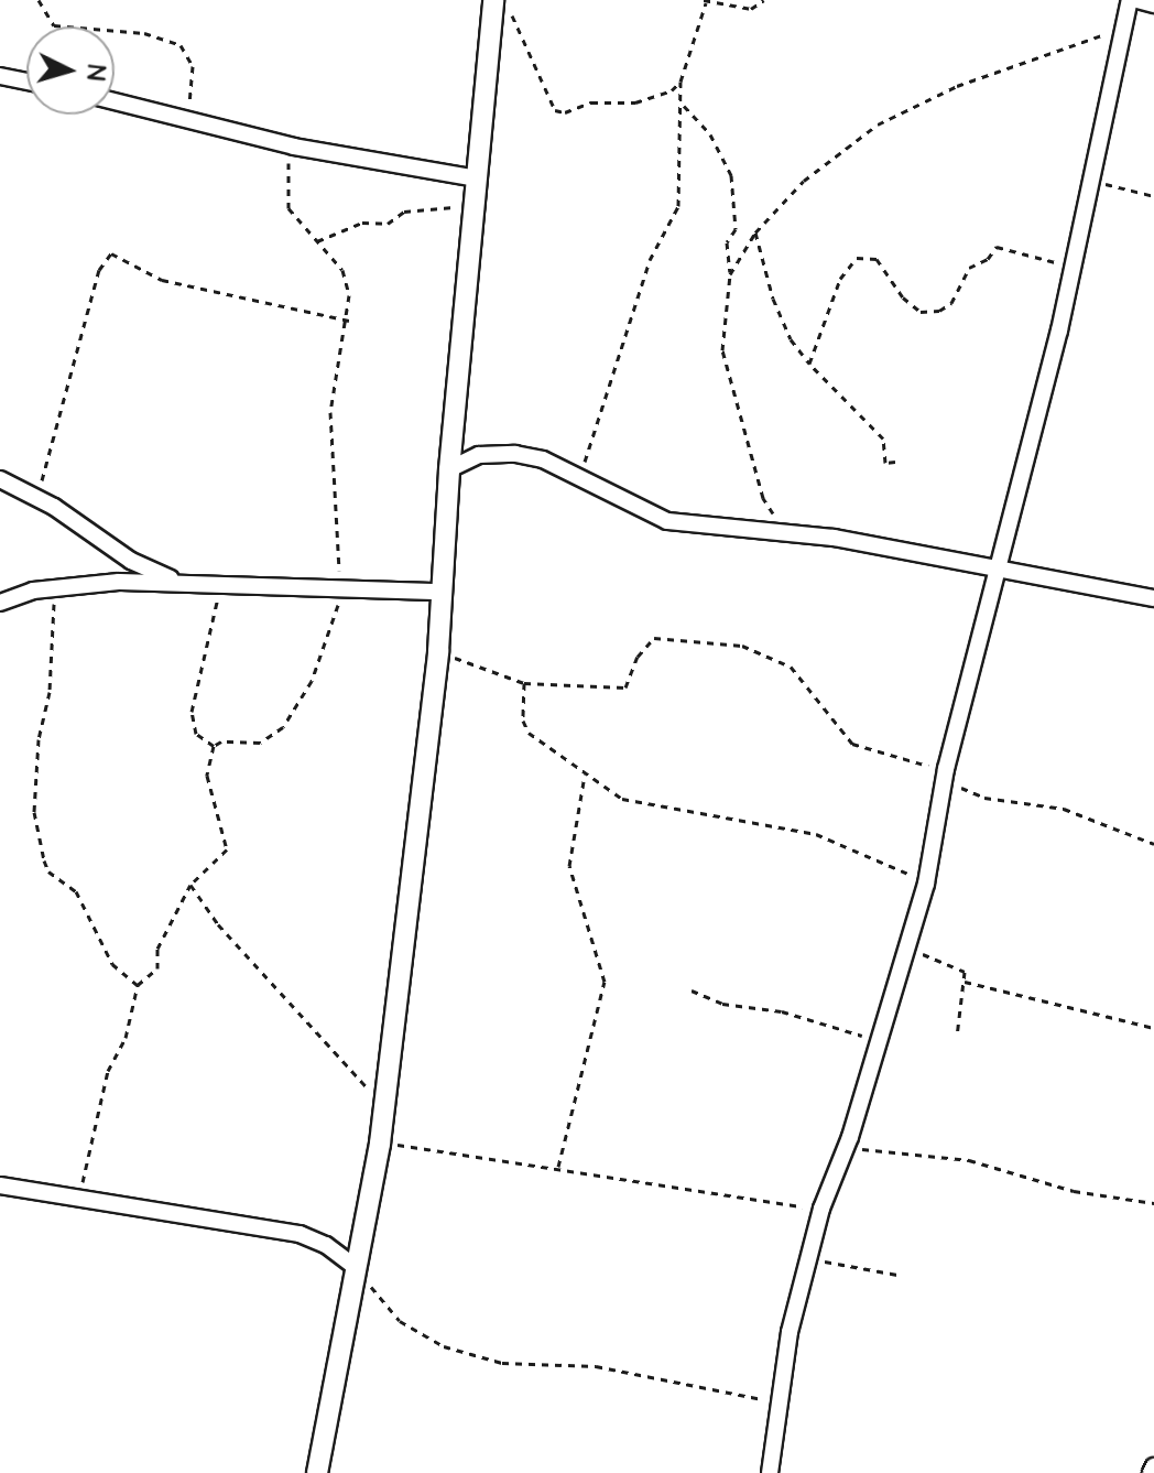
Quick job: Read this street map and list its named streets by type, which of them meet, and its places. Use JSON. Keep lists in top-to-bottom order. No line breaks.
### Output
{"north":"right"}
